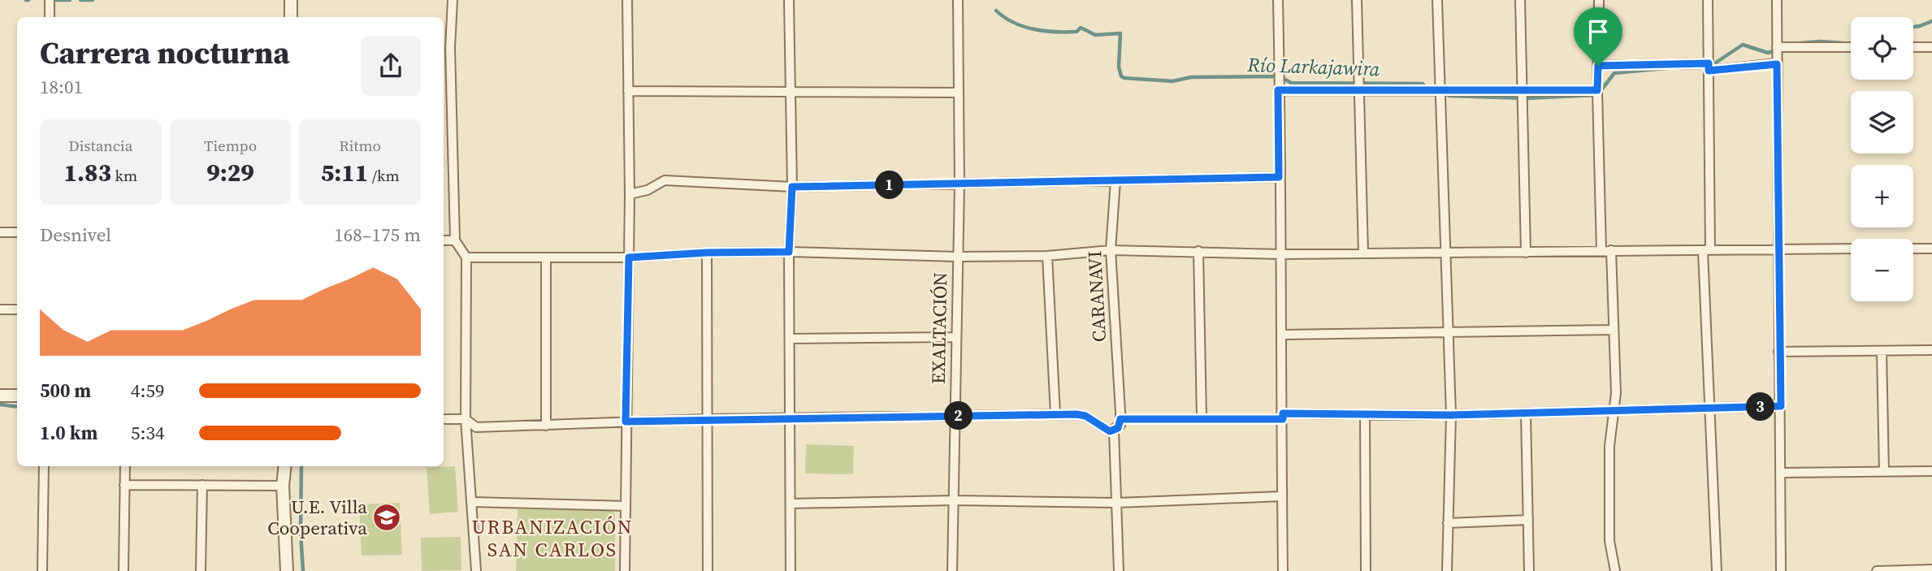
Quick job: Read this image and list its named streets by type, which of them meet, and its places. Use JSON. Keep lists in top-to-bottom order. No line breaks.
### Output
{"streets":{"street":["CARANAVI","EXALTACIÓN"]},"districts":["URBANIZACIÓN SAN CARLOS"],"water":["Río Larkajawira"],"places":{"school or university":["U.E. Villa Cooperativa"]},"page":{"map_buttons":["+","−"],"heading":["Carrera nocturna","18:01"],"stats":[["Distancia","1.83 km"],["Tiempo","9:29"],["Ritmo","5:11 /km"]],"pins":["1","3","2"],"chart":["Desnivel","168–175 m"],"list":[{"name":"500 m","note":"4:59"},{"name":"1.0 km","note":"5:34"}]}}
